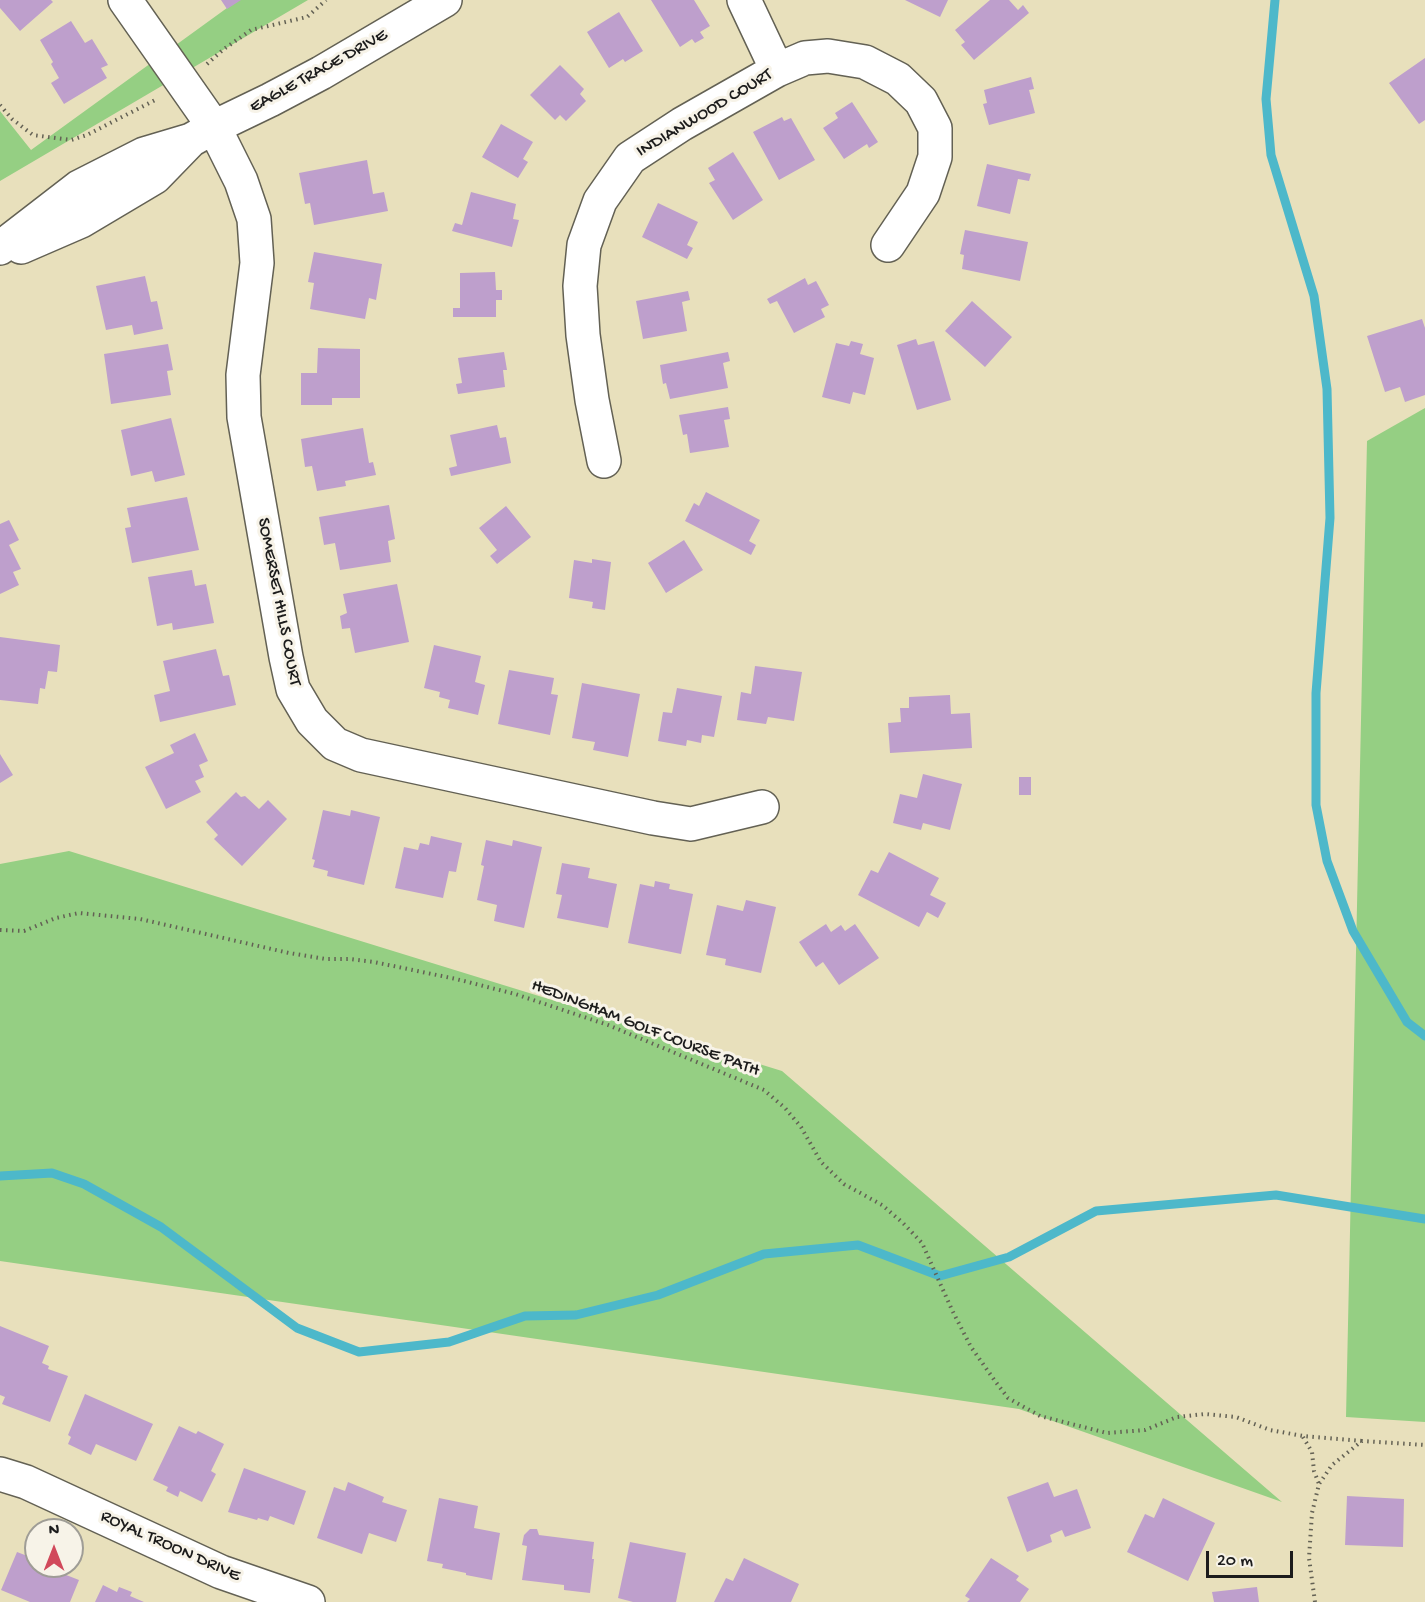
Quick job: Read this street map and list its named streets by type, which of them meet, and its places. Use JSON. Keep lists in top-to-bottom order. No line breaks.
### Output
{"streets":{"street":["EAGLE TRACE DRIVE","INDIANWOOD COURT","SOMERSET HILLS COURT","ROYAL TROON DRIVE"],"path":["HEDINGHAM GOLF COURSE PATH"]},"crossings":[["EAGLE TRACE DRIVE","SOMERSET HILLS COURT"]],"scale_bar":"20 m","north":"top"}
